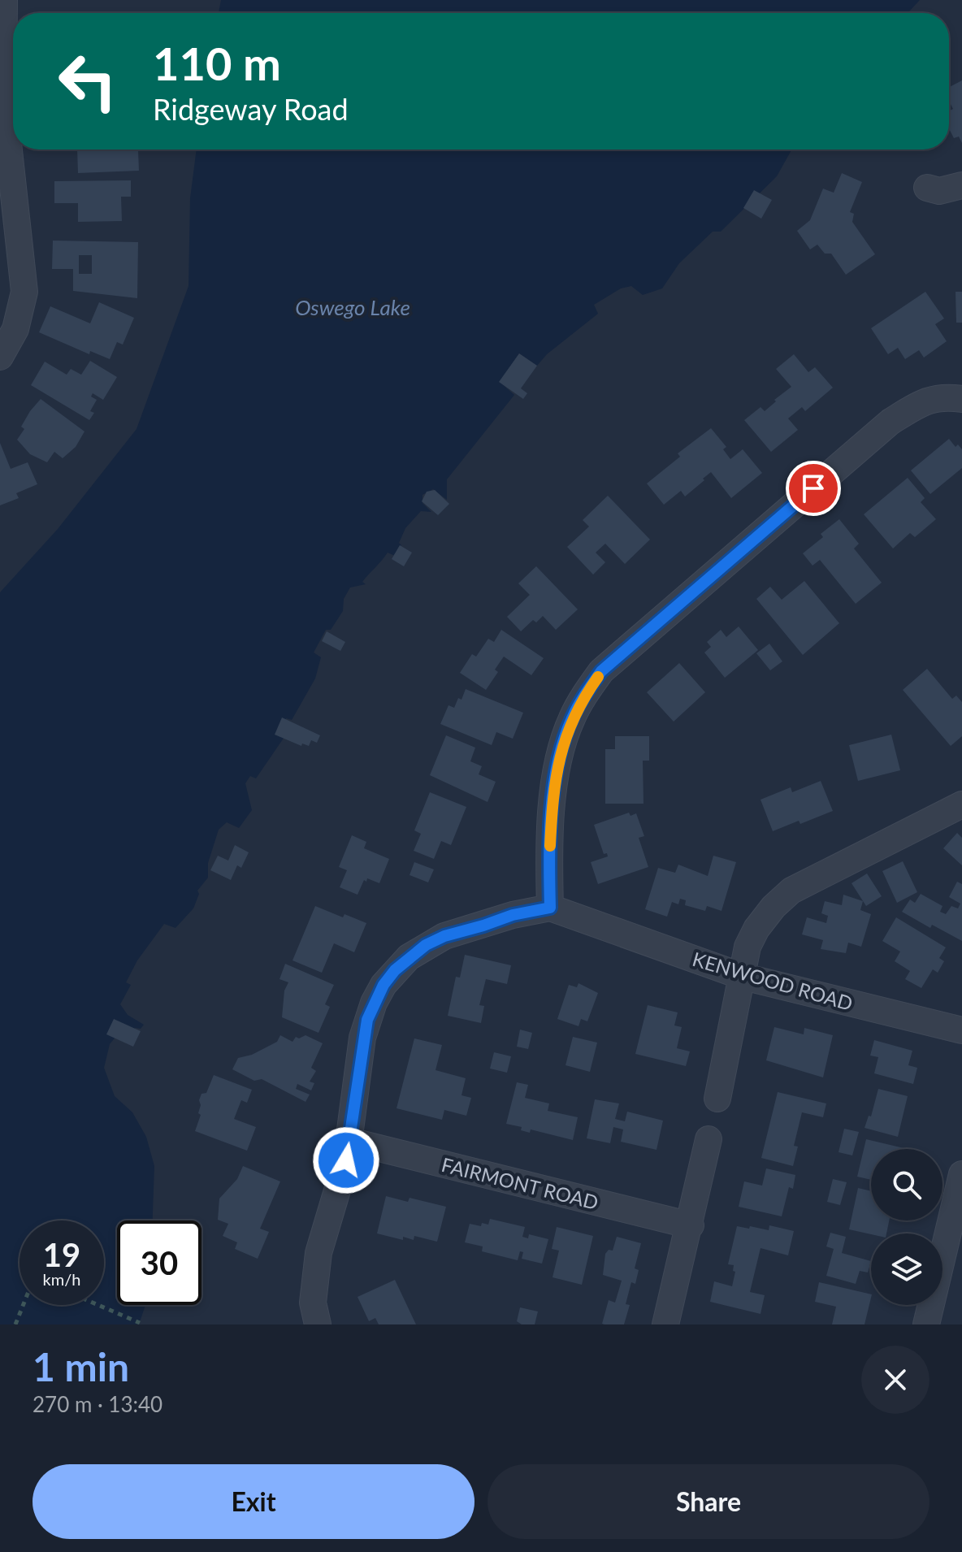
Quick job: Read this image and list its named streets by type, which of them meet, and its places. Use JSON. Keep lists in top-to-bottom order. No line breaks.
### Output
{"streets":{"street":["KENWOOD ROAD","FAIRMONT ROAD"]},"water":["Oswego Lake"],"page":{"turn":["110 m","Ridgeway Road"],"speed":"19 km/h","limit":"30","heading":["1 min","270 m · 13:40"],"buttons":["Exit","Share"]}}
